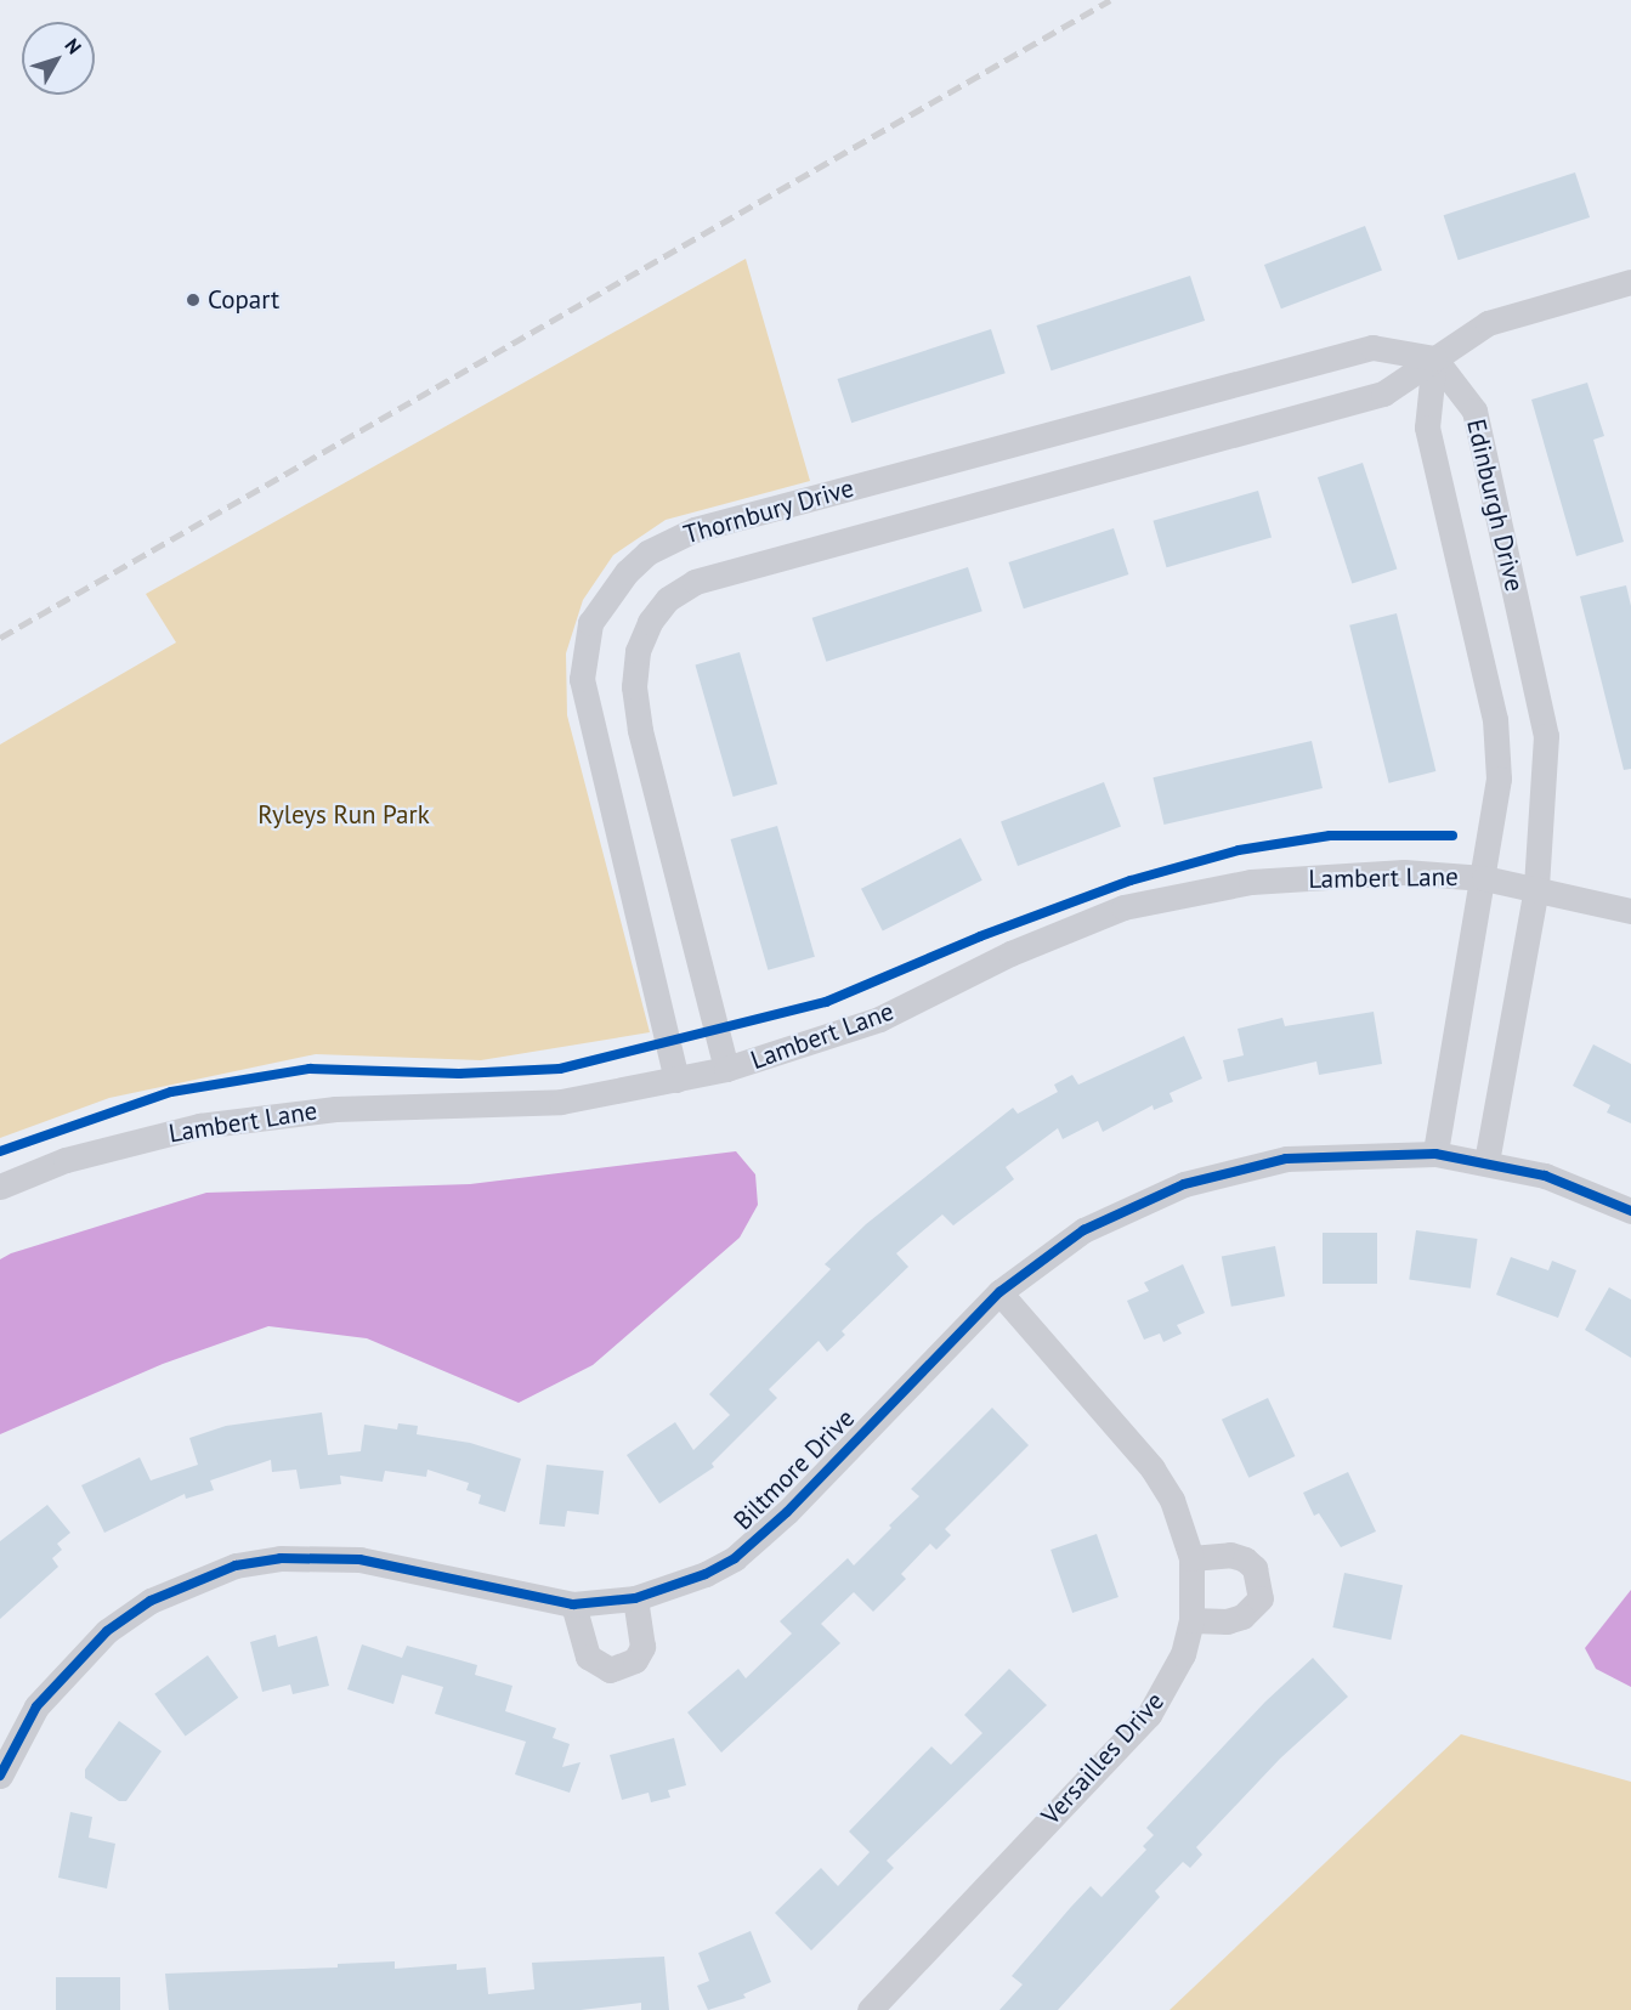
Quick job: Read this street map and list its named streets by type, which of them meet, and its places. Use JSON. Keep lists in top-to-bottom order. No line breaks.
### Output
{"streets":{"street":["Edinburgh Drive","Thornbury Drive","Lambert Lane","Biltmore Drive","Versailles Drive"]},"crossings":[["Edinburgh Drive","Thornbury Drive"],["Edinburgh Drive","Lambert Lane"],["Edinburgh Drive","Biltmore Drive"],["Thornbury Drive","Lambert Lane"],["Biltmore Drive","Versailles Drive"]],"parks":["Ryleys Run Park"],"places":["Copart"],"north":"top right"}
